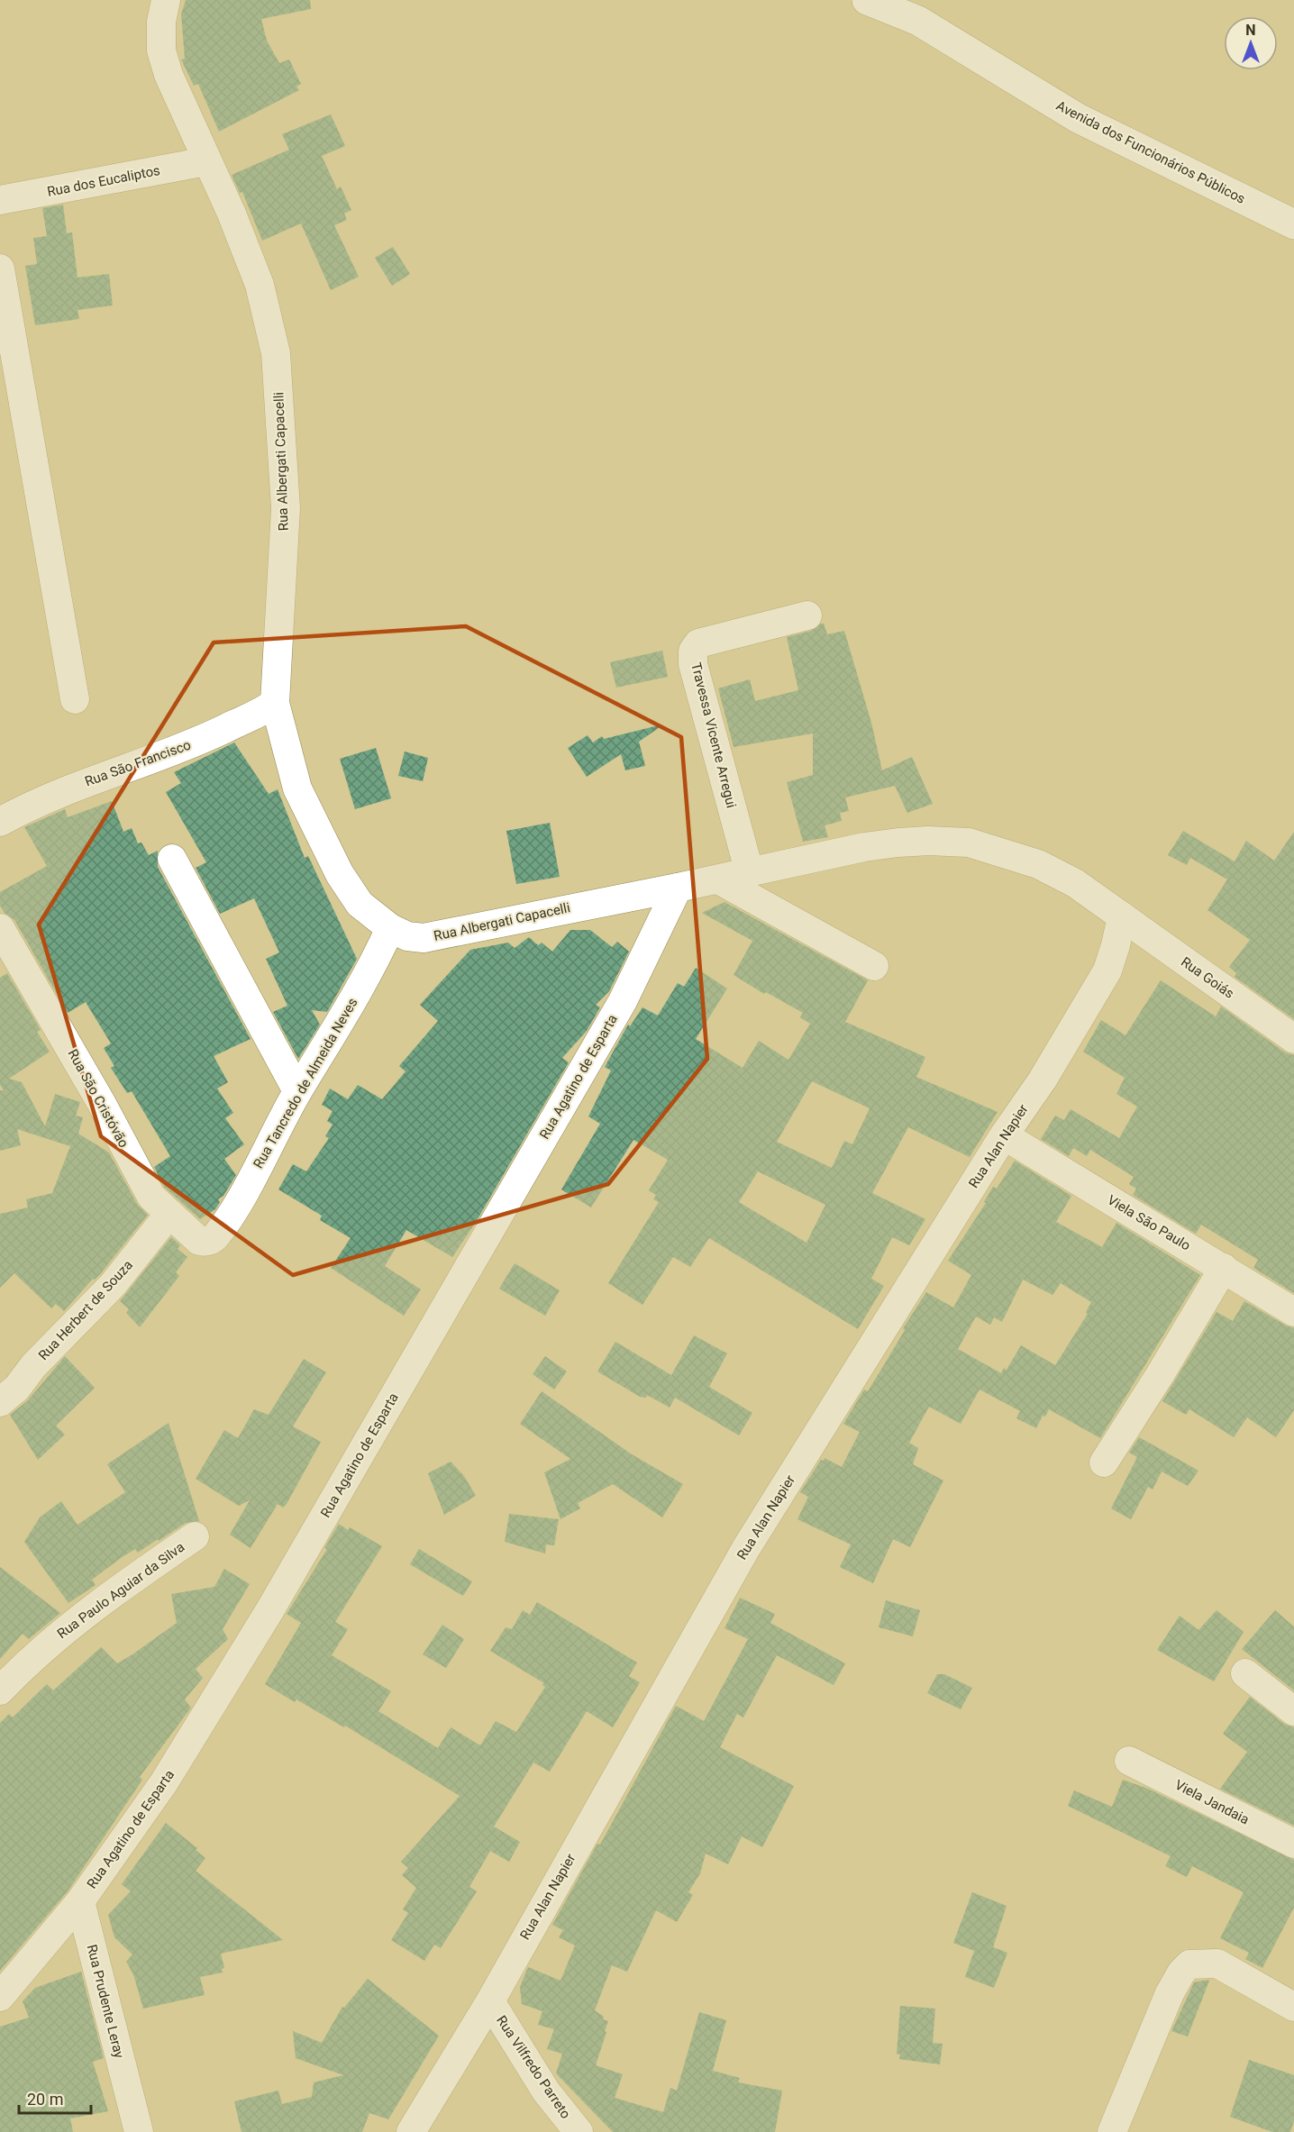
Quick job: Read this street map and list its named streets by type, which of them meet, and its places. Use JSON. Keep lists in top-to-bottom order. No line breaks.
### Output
{"streets":{"street":["Avenida dos Funcionários Públicos","Rua dos Eucaliptos","Rua Albergati Capacelli","Travessa Vicente Arregui","Rua São Francisco","Rua Goiás","Rua Agatino de Esparta","Rua Tancredo de Almeida Neves","Rua São Cristóvão","Rua Alan Napier","Viela São Paulo","Rua Herbert de Souza","Rua Paulo Aguiar da Silva","Viela Jandaia","Rua Prudente Leray","Rua Vilfredo Parreto"]},"crossings":[["Rua dos Eucaliptos","Rua Albergati Capacelli"],["Rua Albergati Capacelli","Travessa Vicente Arregui"],["Rua Albergati Capacelli","Rua São Francisco"],["Rua Albergati Capacelli","Rua Goiás"],["Rua Albergati Capacelli","Rua Agatino de Esparta"],["Rua Albergati Capacelli","Rua Tancredo de Almeida Neves"],["Rua Albergati Capacelli","Rua Alan Napier"],["Rua Goiás","Rua Alan Napier"],["Rua Agatino de Esparta","Rua Prudente Leray"],["Rua Tancredo de Almeida Neves","Rua São Cristóvão"],["Rua São Cristóvão","Rua Herbert de Souza"],["Rua Alan Napier","Viela São Paulo"],["Rua Alan Napier","Rua Vilfredo Parreto"]],"scale_bar":"20 m","north":"top"}
